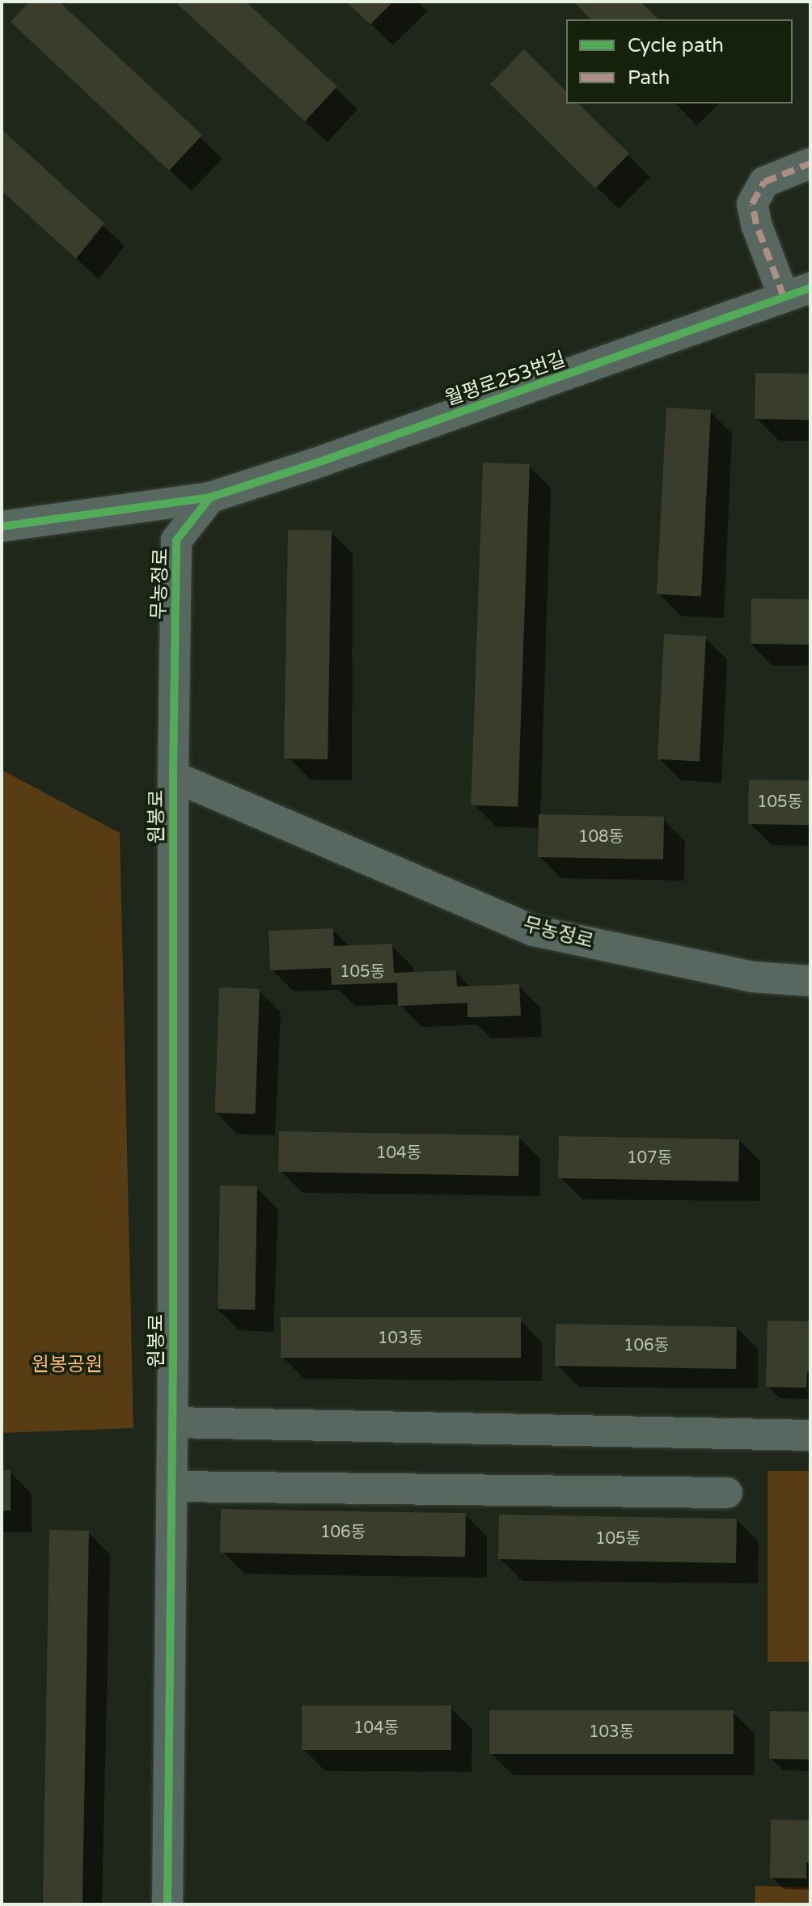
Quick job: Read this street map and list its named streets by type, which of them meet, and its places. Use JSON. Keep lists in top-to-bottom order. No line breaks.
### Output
{"streets":{"street":["월평로253번길","무농정로","원봉로"]},"crossings":[["월평로253번길","무농정로"],["무농정로","원봉로"]],"parks":["원봉공원"],"house_numbers":["105동","108동","105동","104동","107동","103동","106동","106동","105동","104동","103동"],"legend":["Cycle path","Path"]}
